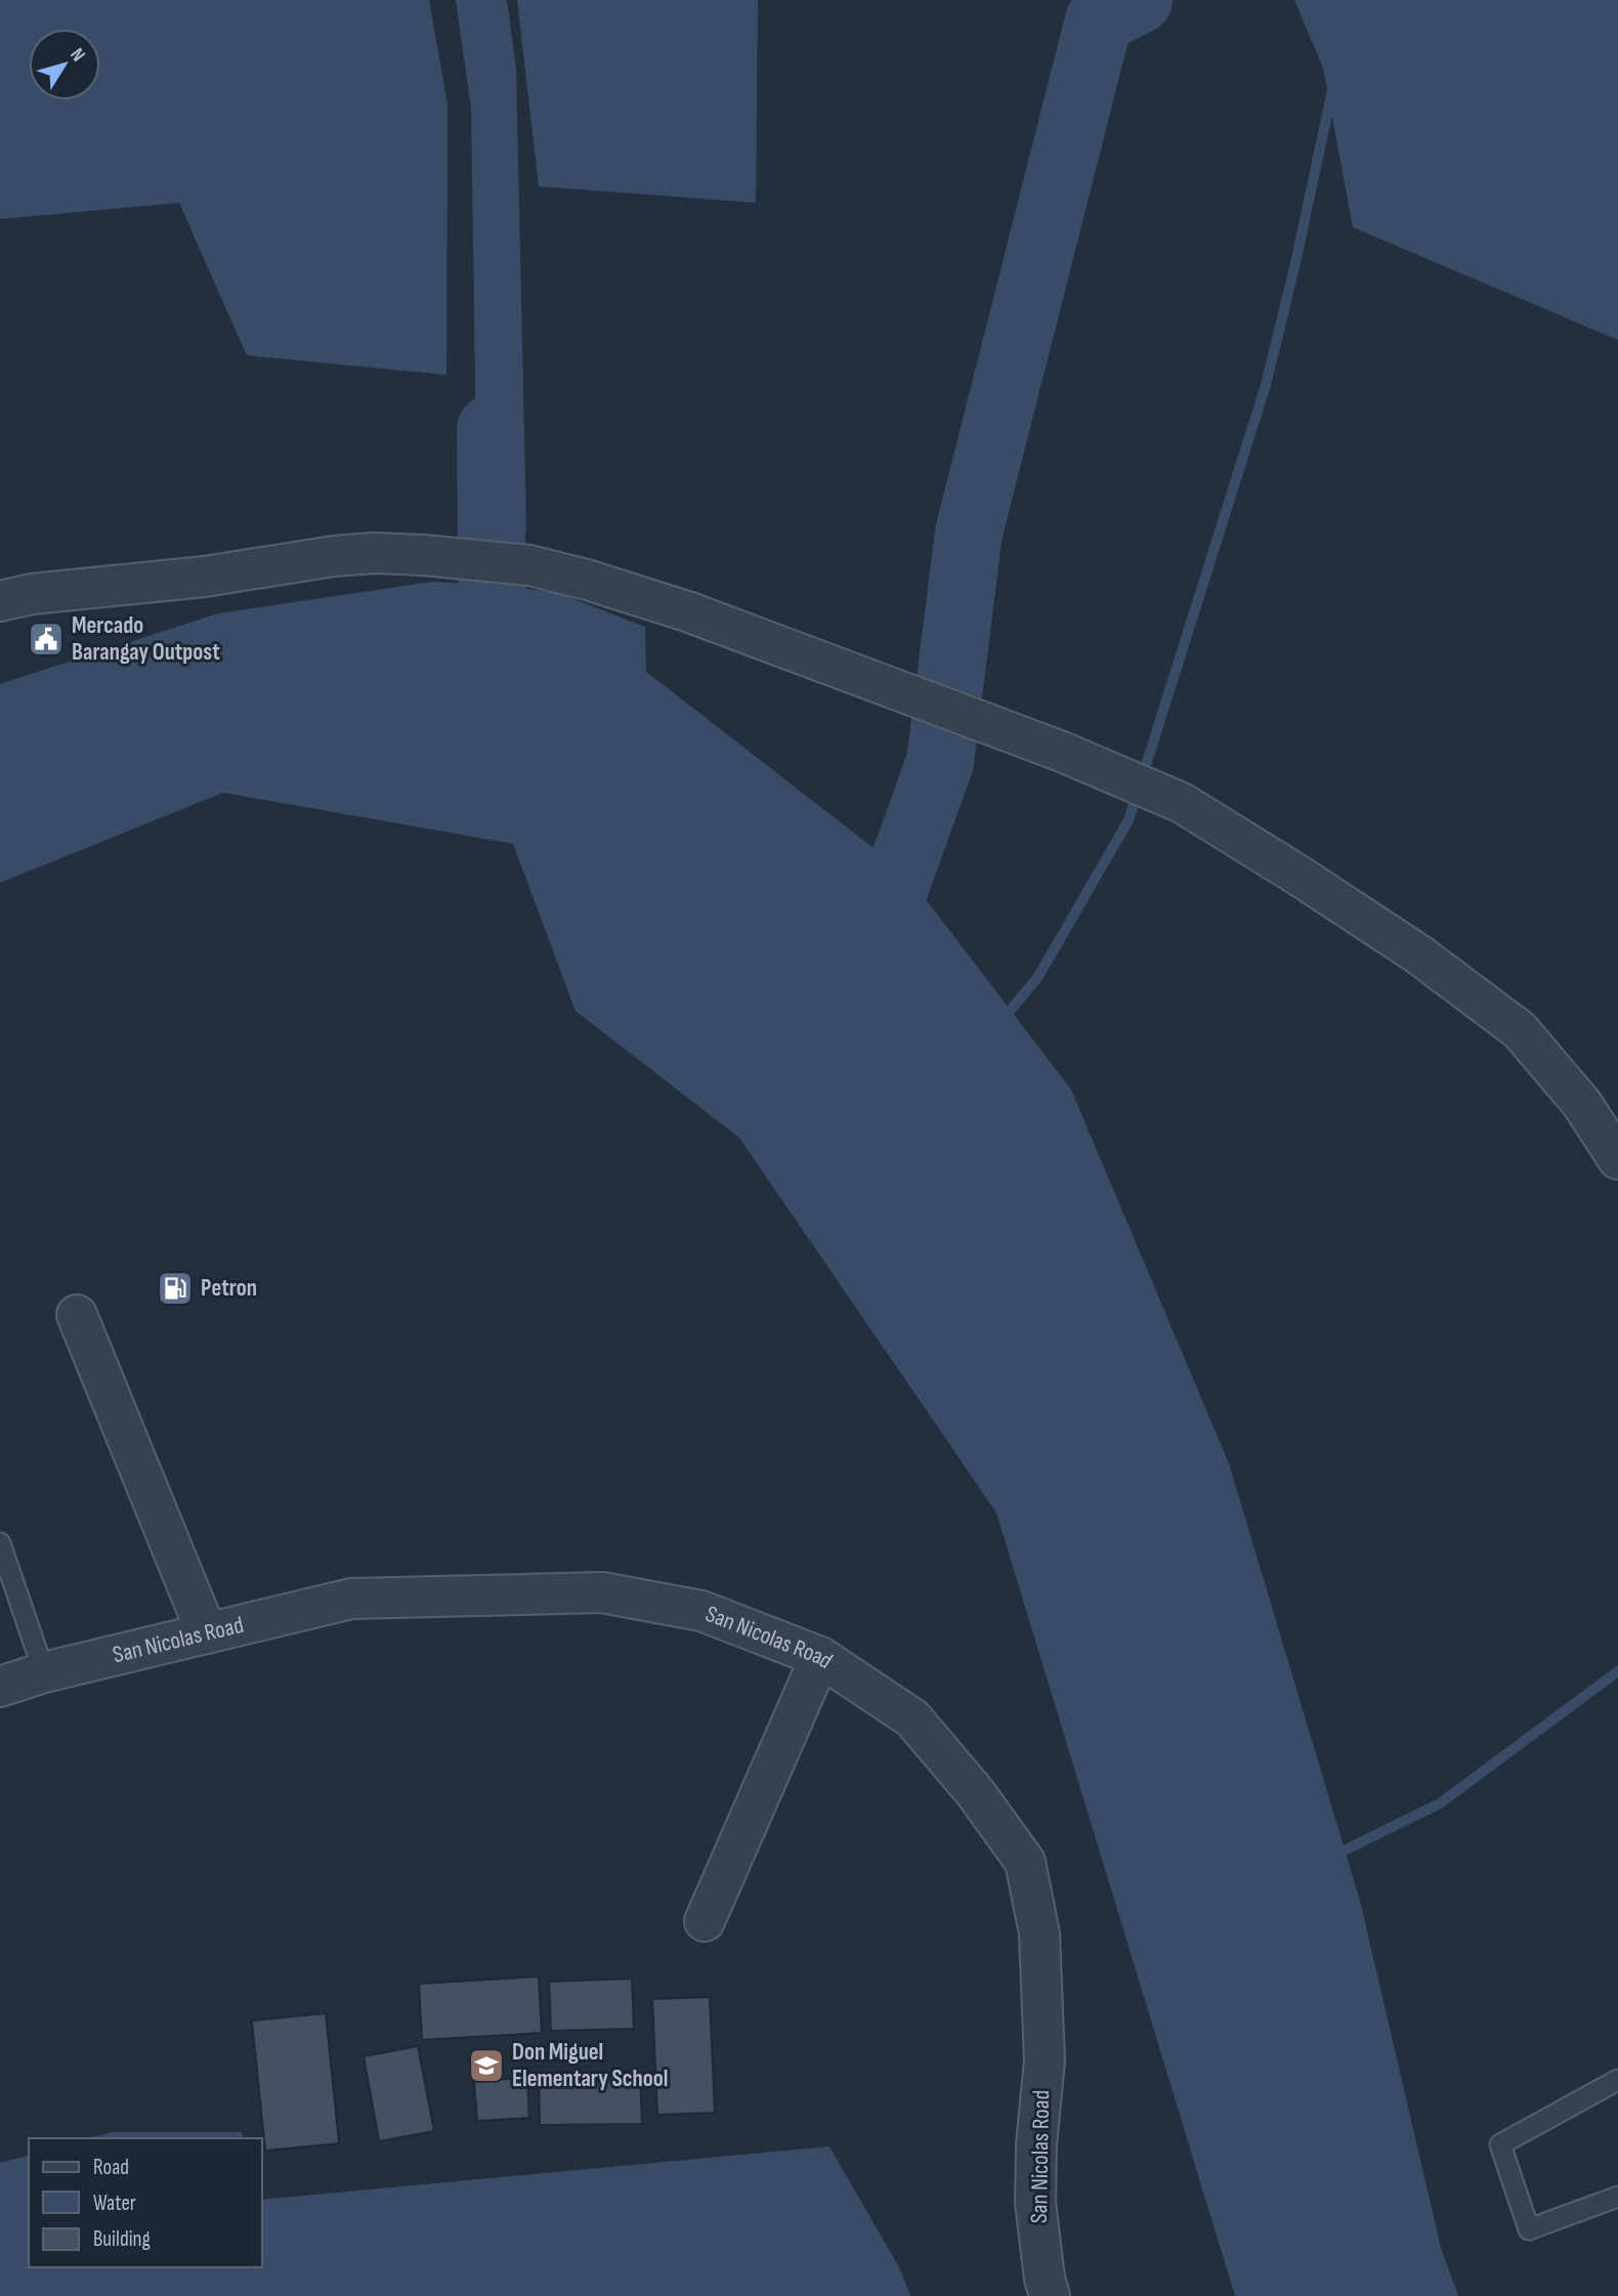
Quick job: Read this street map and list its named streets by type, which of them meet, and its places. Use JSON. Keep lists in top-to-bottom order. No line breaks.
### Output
{"streets":{"street":["San Nicolas Road"]},"places":{"public building":["Mercado Barangay Outpost"],"fuel station":["Petron"],"school or university":["Don Miguel Elementary School"]},"legend":["Road","Water","Building"],"north":"top right"}
